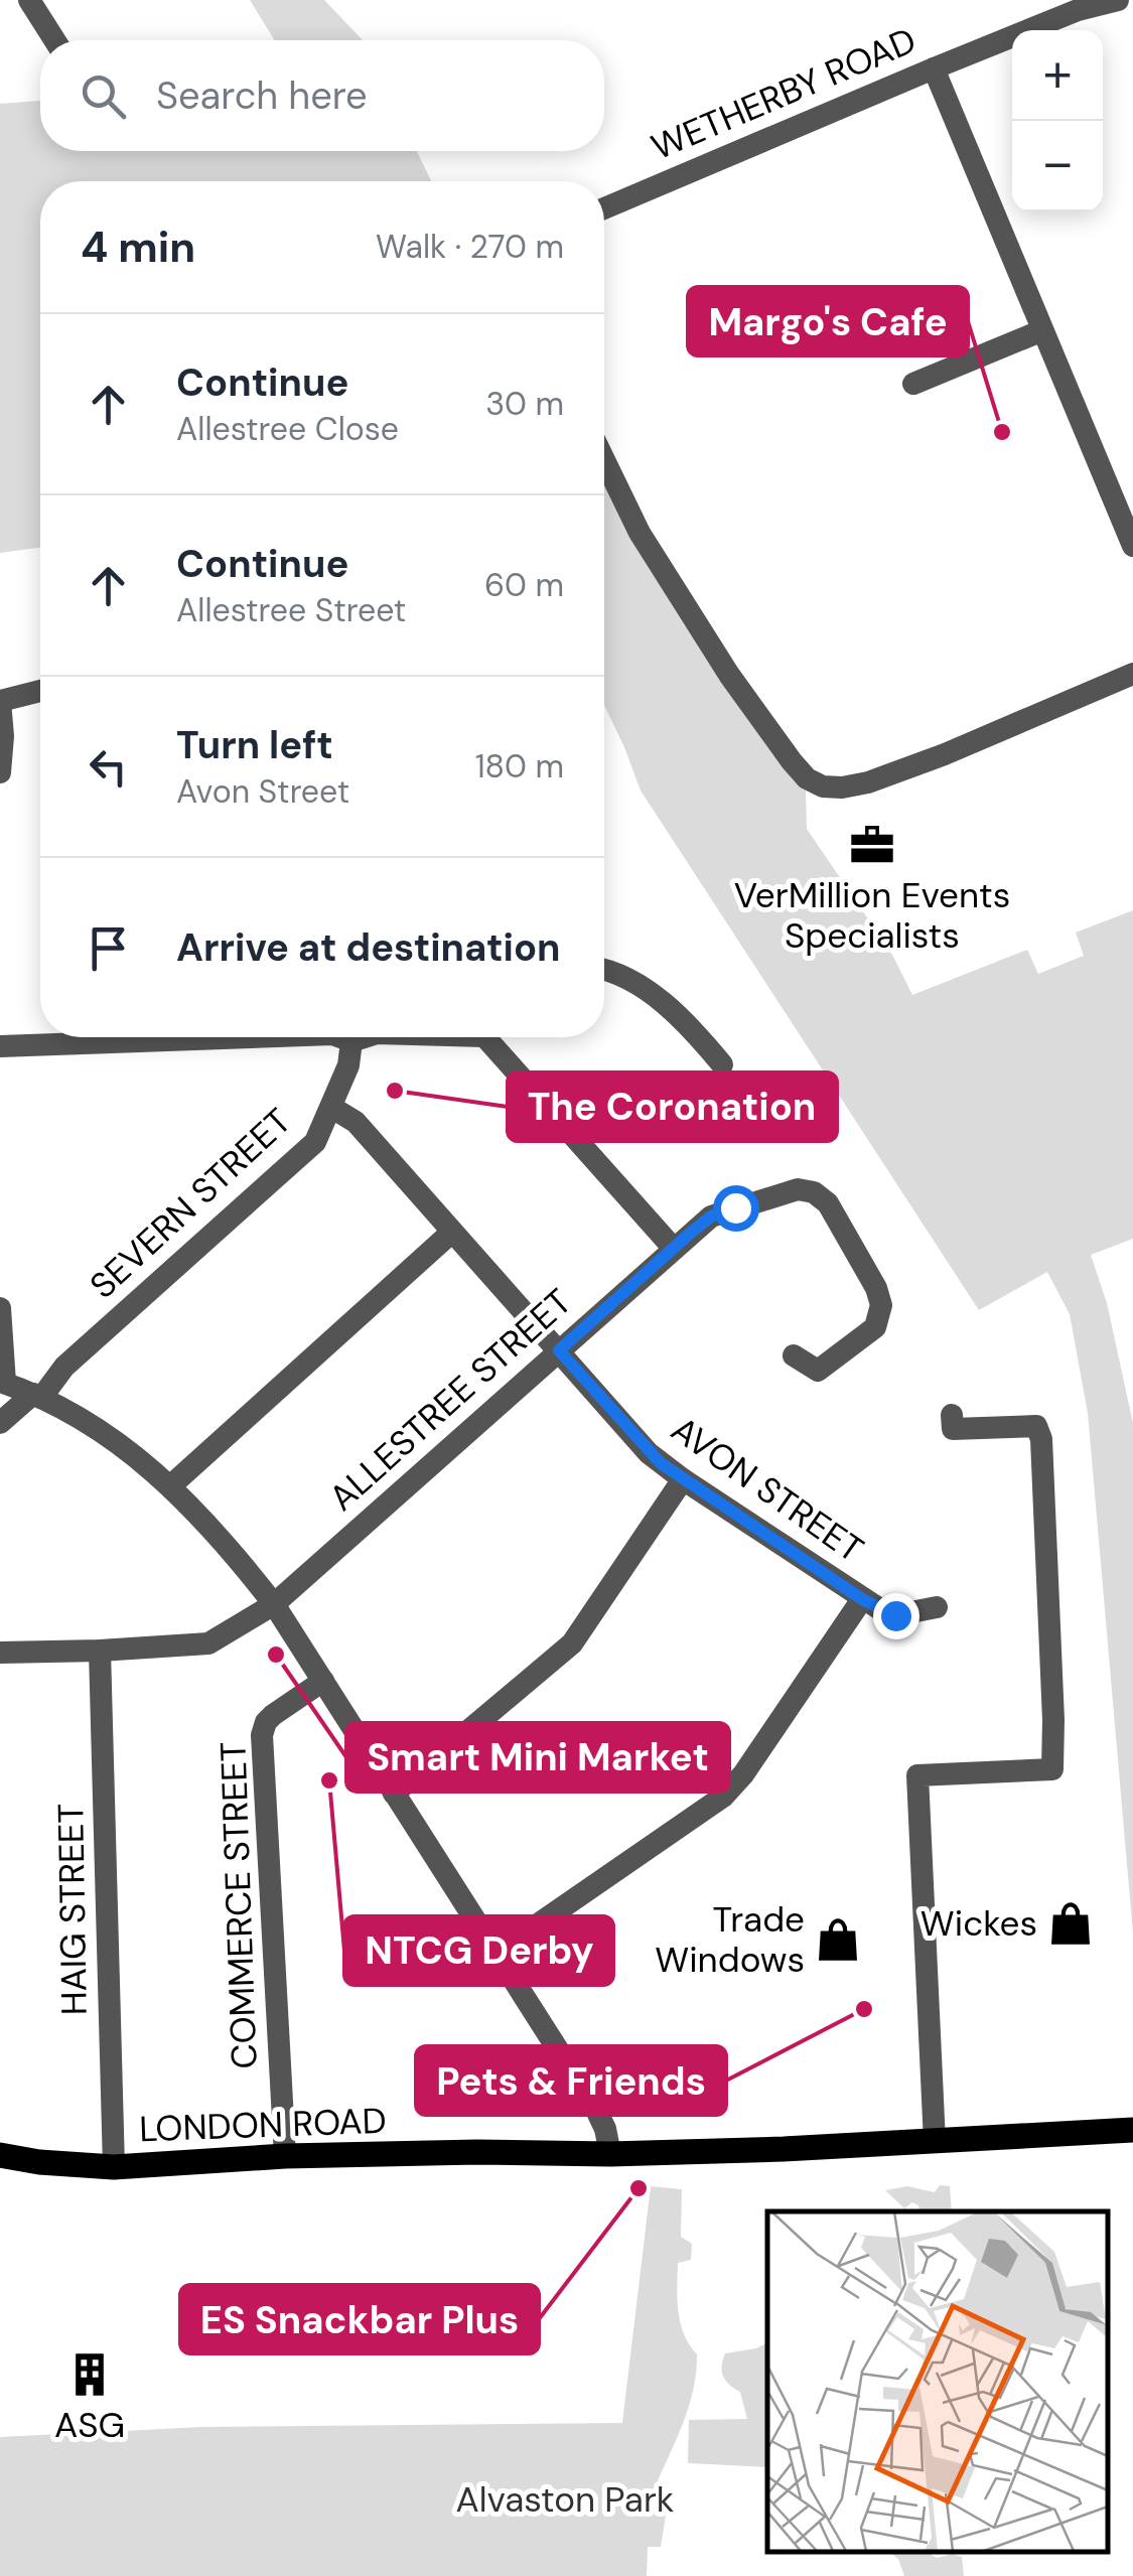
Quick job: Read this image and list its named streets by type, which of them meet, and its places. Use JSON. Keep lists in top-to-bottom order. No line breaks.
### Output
{"streets":{"main road":["LONDON ROAD"],"street":["WETHERBY ROAD","SEVERN STREET","ALLESTREE STREET","AVON STREET","COMMERCE STREET","HAIG STREET"]},"crossings":[["SEVERN STREET","AVON STREET"],["ALLESTREE STREET","AVON STREET"],["ALLESTREE STREET","HAIG STREET"],["COMMERCE STREET","LONDON ROAD"],["HAIG STREET","LONDON ROAD"]],"parks":["Alvaston Park"],"places":{"other":["Margo's Cafe","The Coronation","Smart Mini Market","NTCG Derby","Pets & Friends","ES Snackbar Plus"],"office":["VerMillion Events Specialists"],"shop":["Wickes","Trade Windows"],"building":["ASG"]},"page":{"map_buttons":["+","−"],"search":"Search here","heading":["4 min","Walk · 270 m"],"list":[["Continue","Allestree Close","30 m"],["Continue","Allestree Street","60 m"],["Turn left","Avon Street","180 m"],"Arrive at destination"]}}
